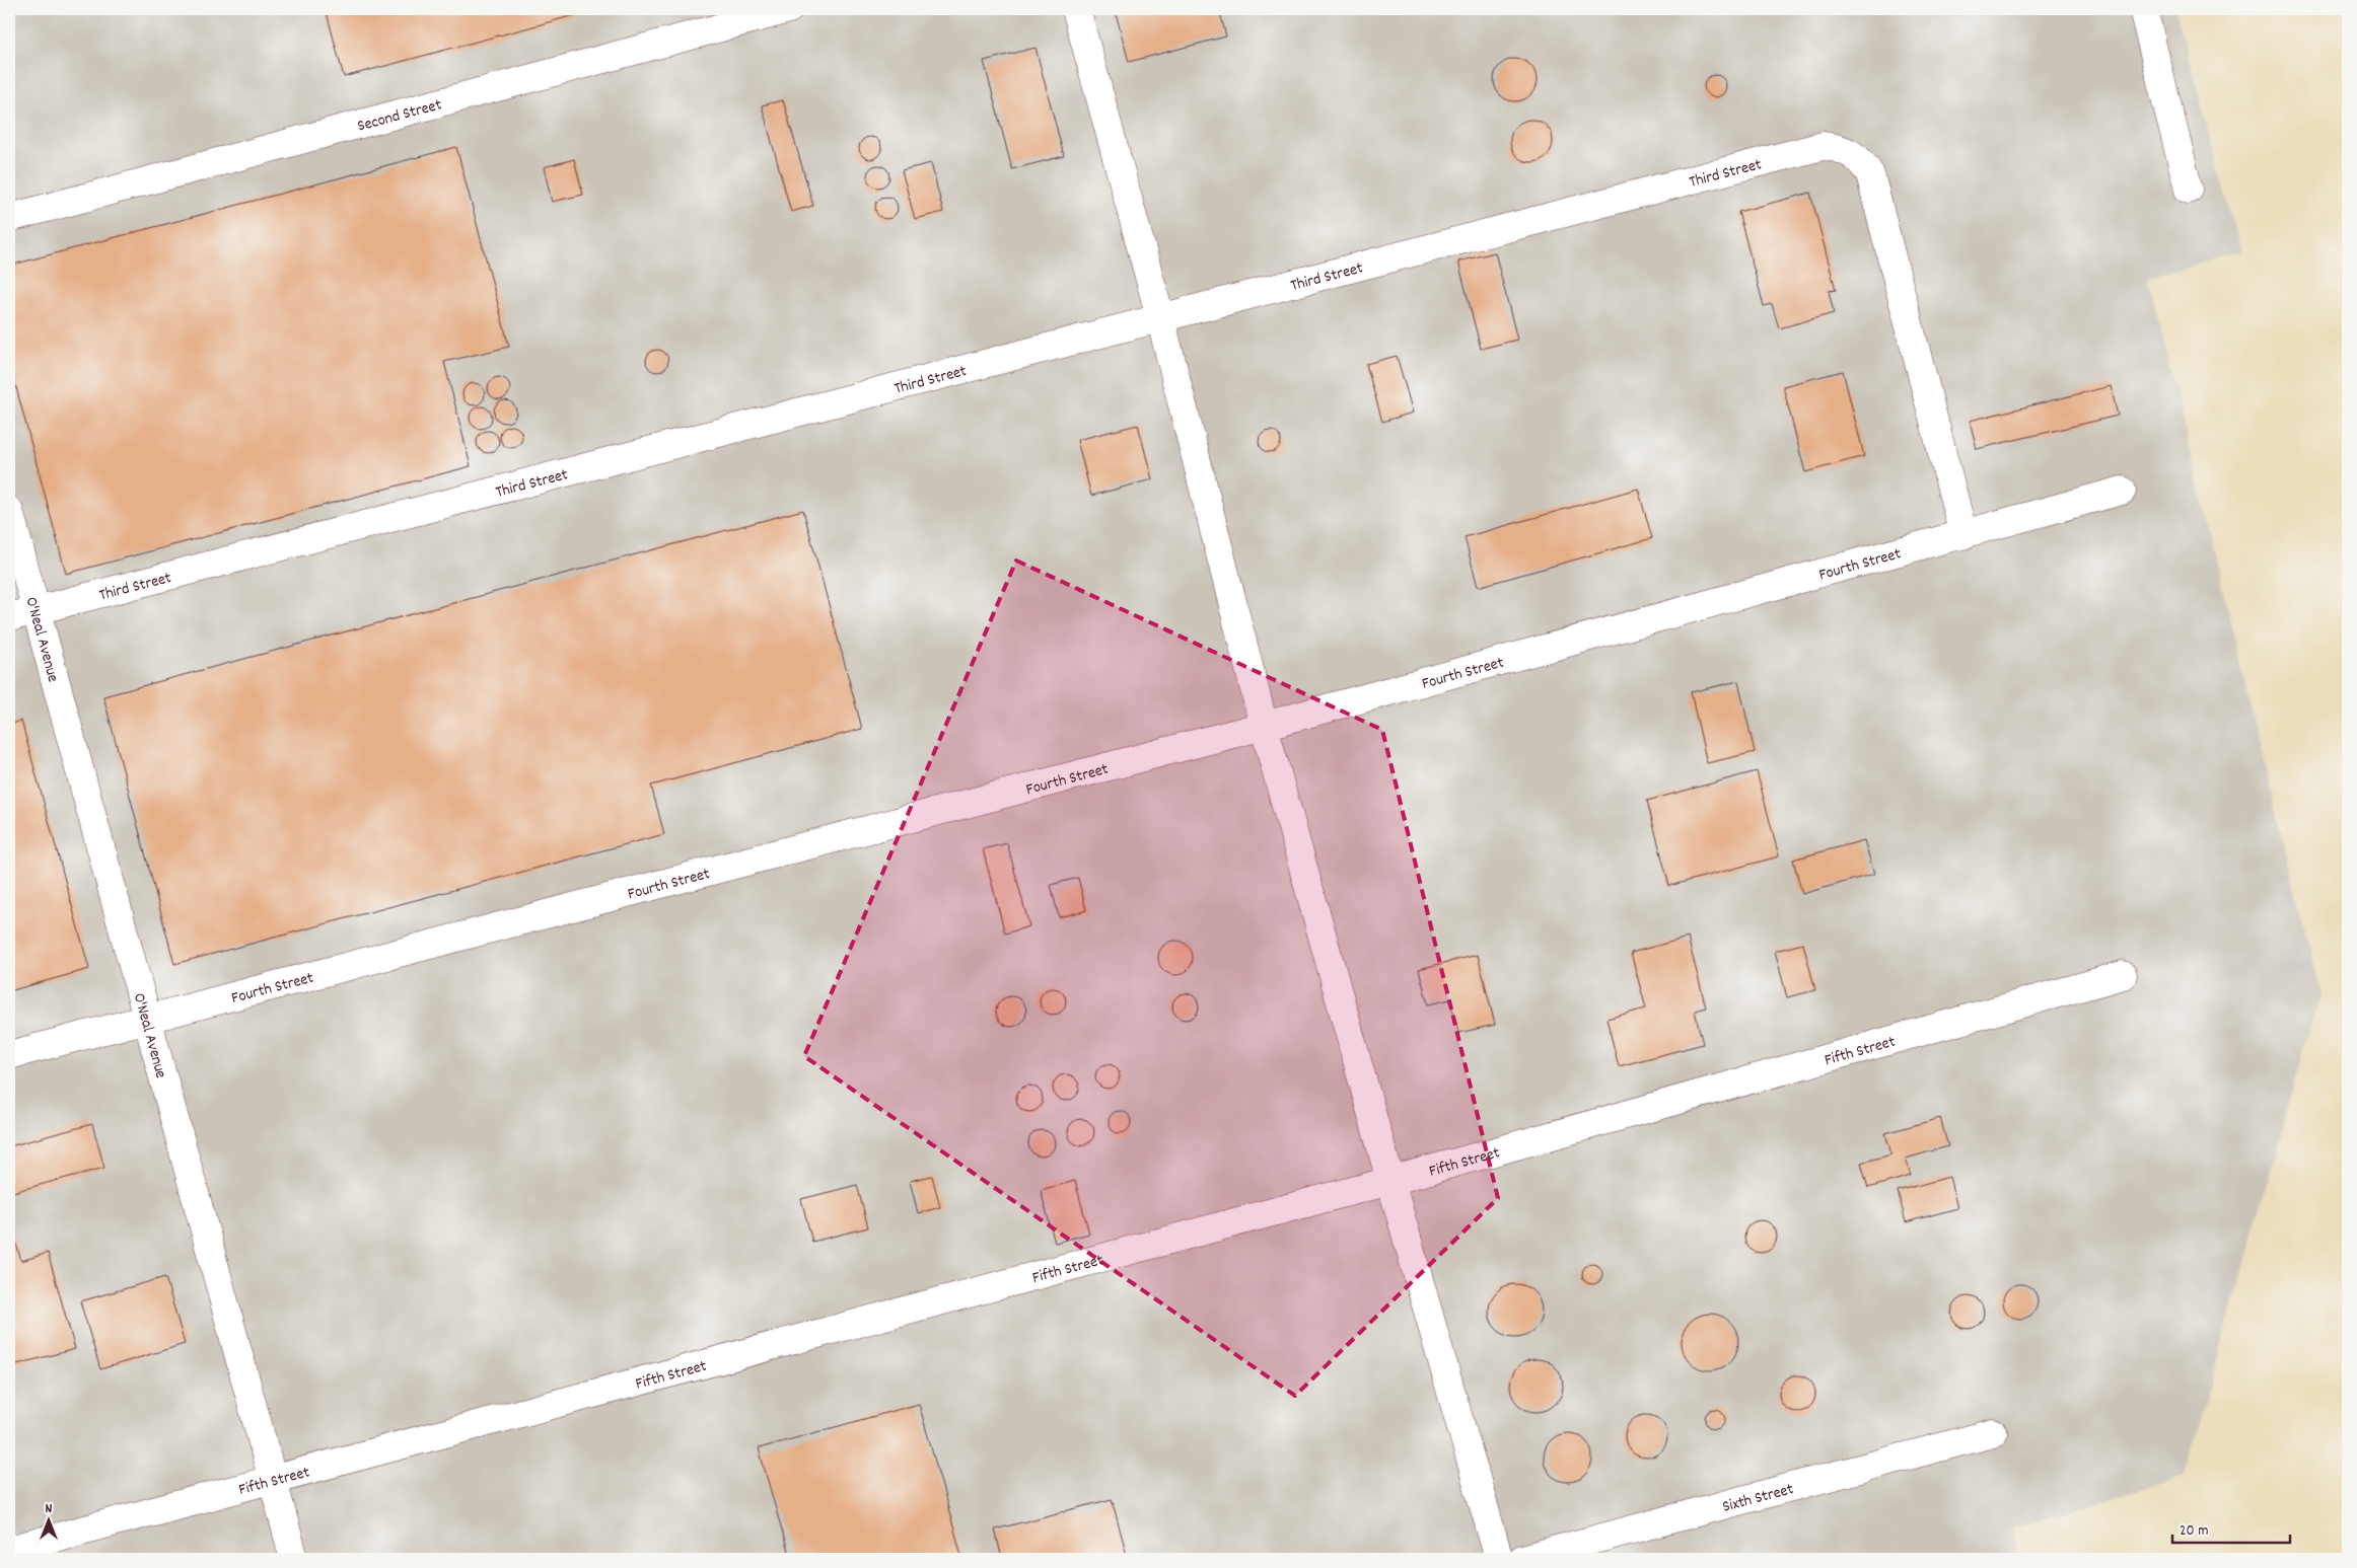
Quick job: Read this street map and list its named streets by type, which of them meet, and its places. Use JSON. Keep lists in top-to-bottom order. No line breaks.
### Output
{"streets":{"lane":["Second Street","Third Street","Fourth Street","O'Neal Avenue","Fifth Street","Sixth Street"]},"crossings":[["Third Street","Fourth Street"],["Third Street","O'Neal Avenue"],["Fourth Street","O'Neal Avenue"],["O'Neal Avenue","Fifth Street"]],"scale_bar":"20 m","north":"top"}
